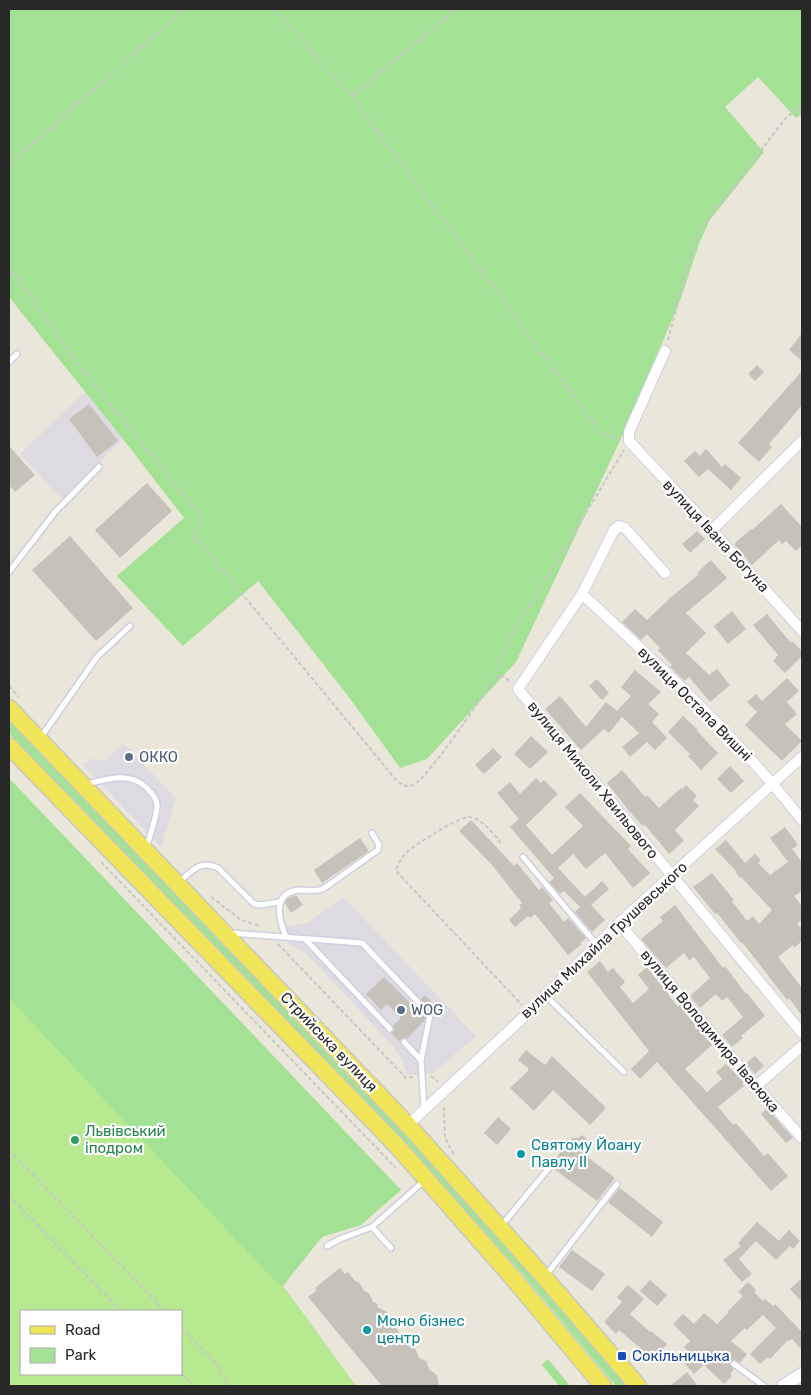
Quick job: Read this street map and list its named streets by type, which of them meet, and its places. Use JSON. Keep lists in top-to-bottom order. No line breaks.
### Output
{"streets":{"main road":["Стрийська вулиця"],"street":["вулиця Івана Богуна","вулиця Остапа Вишні","вулиця Миколи Хвильового","вулиця Михайла Грушевського","вулиця Володимира Івасюка"]},"crossings":[["вулиця Остапа Вишні","вулиця Михайла Грушевського"],["вулиця Миколи Хвильового","вулиця Михайла Грушевського"],["вулиця Михайла Грушевського","вулиця Володимира Івасюка"],["вулиця Михайла Грушевського","Стрийська вулиця"]],"places":{"other":["ОККО","WOG","Львівський іподром","Святому Йоану Павлу ІІ","Моно бізнес центр"],"transit":["Сокільницька"]},"legend":["Road","Park"]}
